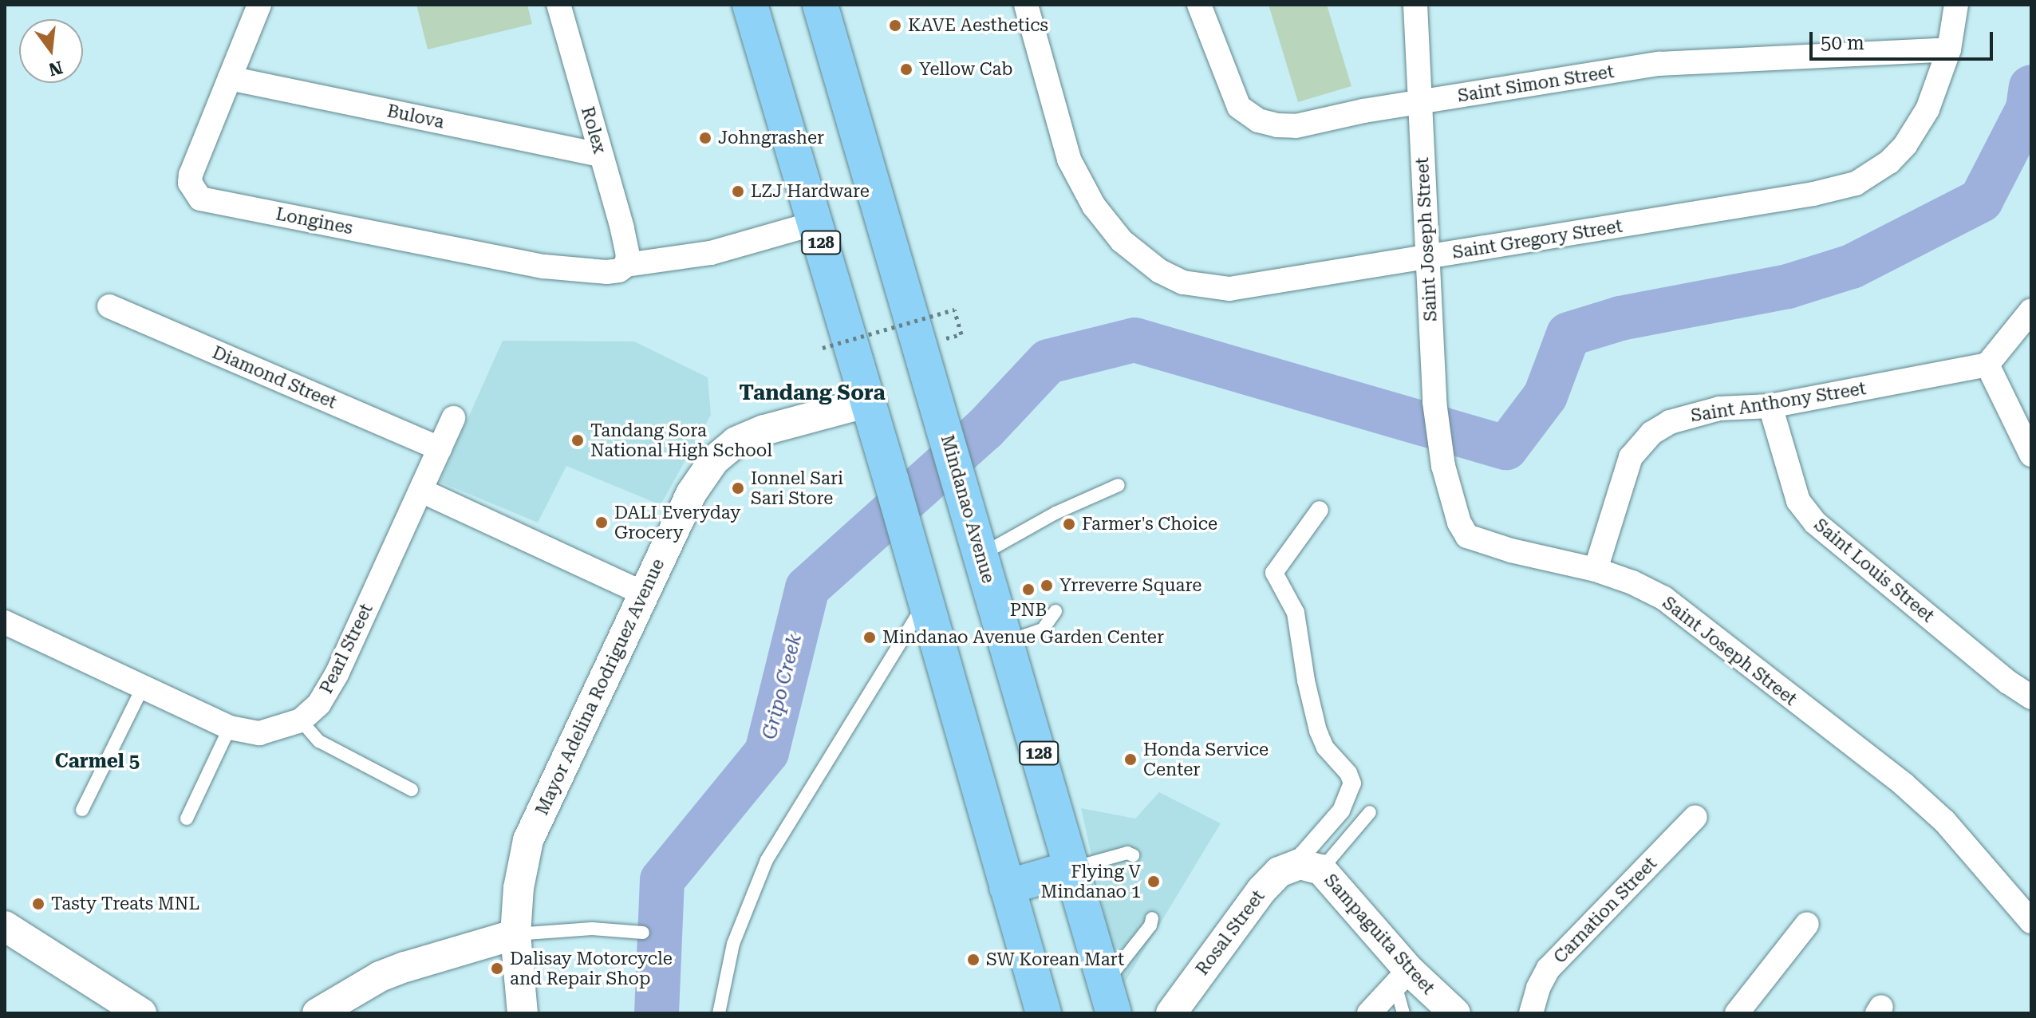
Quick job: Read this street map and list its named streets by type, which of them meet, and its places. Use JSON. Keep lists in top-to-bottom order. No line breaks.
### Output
{"streets":{"main road":["128","Mindanao Avenue"],"street":["Saint Simon Street","Bulova","Rolex","Longines","Saint Joseph Street","Saint Gregory Street","Diamond Street","Saint Anthony Street","Saint Louis Street","Pearl Street","Mayor Adelina Rodriguez Avenue","Carnation Street","Rosal Street","Sampaguita Street"]},"crossings":[["Saint Simon Street","Saint Joseph Street"],["Saint Simon Street","Saint Gregory Street"],["Bulova","Rolex"],["Bulova","Longines"],["Rolex","Longines"],["Saint Joseph Street","Saint Gregory Street"],["Saint Joseph Street","Saint Anthony Street"],["128","Mayor Adelina Rodriguez Avenue"],["Diamond Street","Pearl Street"],["Saint Anthony Street","Saint Louis Street"],["Rosal Street","Sampaguita Street"]],"districts":["Tandang Sora","Carmel 5"],"water":["Gripo Creek"],"places":["KAVE Aesthetics","Yellow Cab","Johngrasher","LZJ Hardware","Tandang Sora National High School","Ionnel Sari Sari Store","DALI Everyday Grocery","Farmer's Choice","Yrreverre Square","PNB","Mindanao Avenue Garden Center","Honda Service Center","Flying V Mindanao 1","Tasty Treats MNL","SW Korean Mart","Dalisay Motorcycle and Repair Shop"],"scale_bar":"50 m","north":"bottom"}
